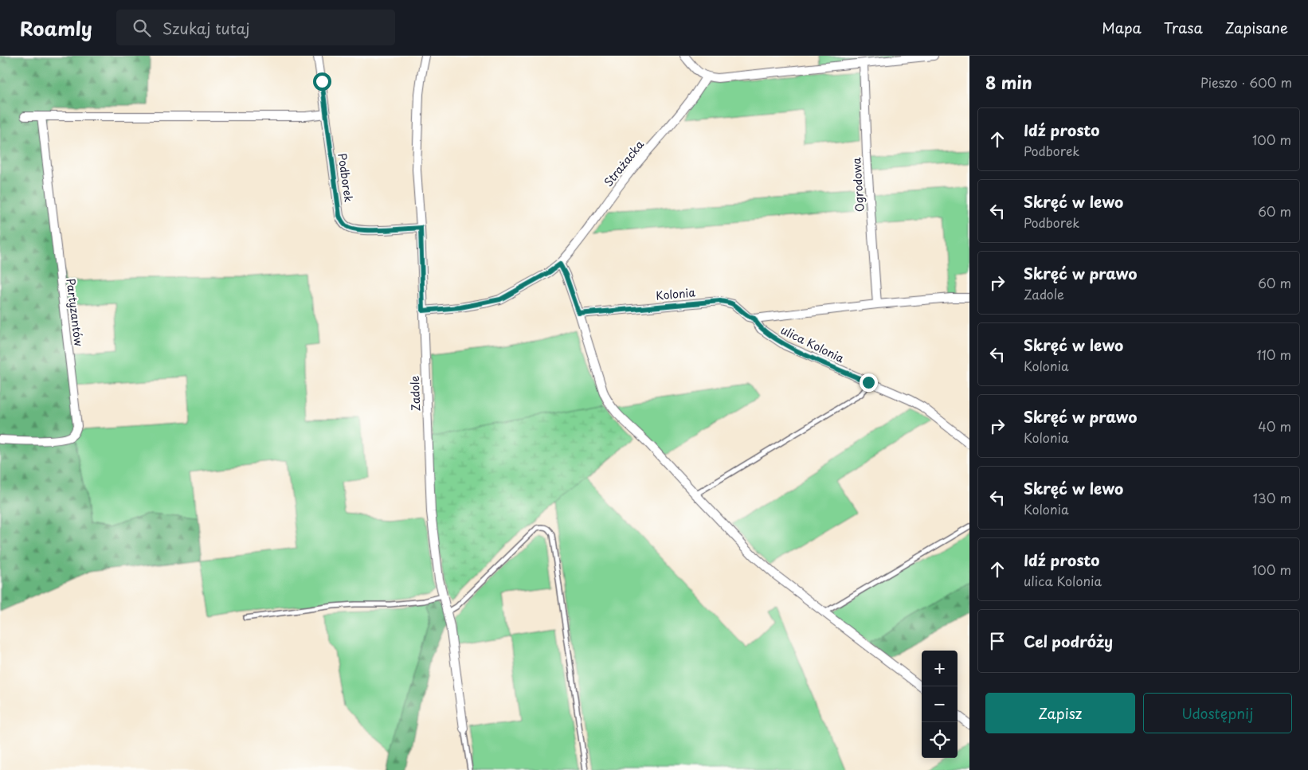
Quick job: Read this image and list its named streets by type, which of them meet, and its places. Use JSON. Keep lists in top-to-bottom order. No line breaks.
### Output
{"streets":{"street":["Strażacka","Podborek","Ogrodowa","Kolonia","Partyzantów","ulica Kolonia","Zadole"]},"crossings":[["Podborek","Zadole"],["Kolonia","ulica Kolonia"]],"page":{"header":"Roamly","search":"Szukaj tutaj","nav":["Mapa","Trasa","Zapisane"],"heading":["8 min","Pieszo · 600 m"],"list":[["Idź prosto","Podborek","100 m"],["Skręć w lewo","Podborek","60 m"],["Skręć w prawo","Zadole","60 m"],["Skręć w lewo","Kolonia","110 m"],["Skręć w prawo","Kolonia","40 m"],["Skręć w lewo","Kolonia","130 m"],["Idź prosto","ulica Kolonia","100 m"],"Cel podróży"],"map_buttons":["+","−"],"buttons":["Zapisz","Udostępnij"]}}
